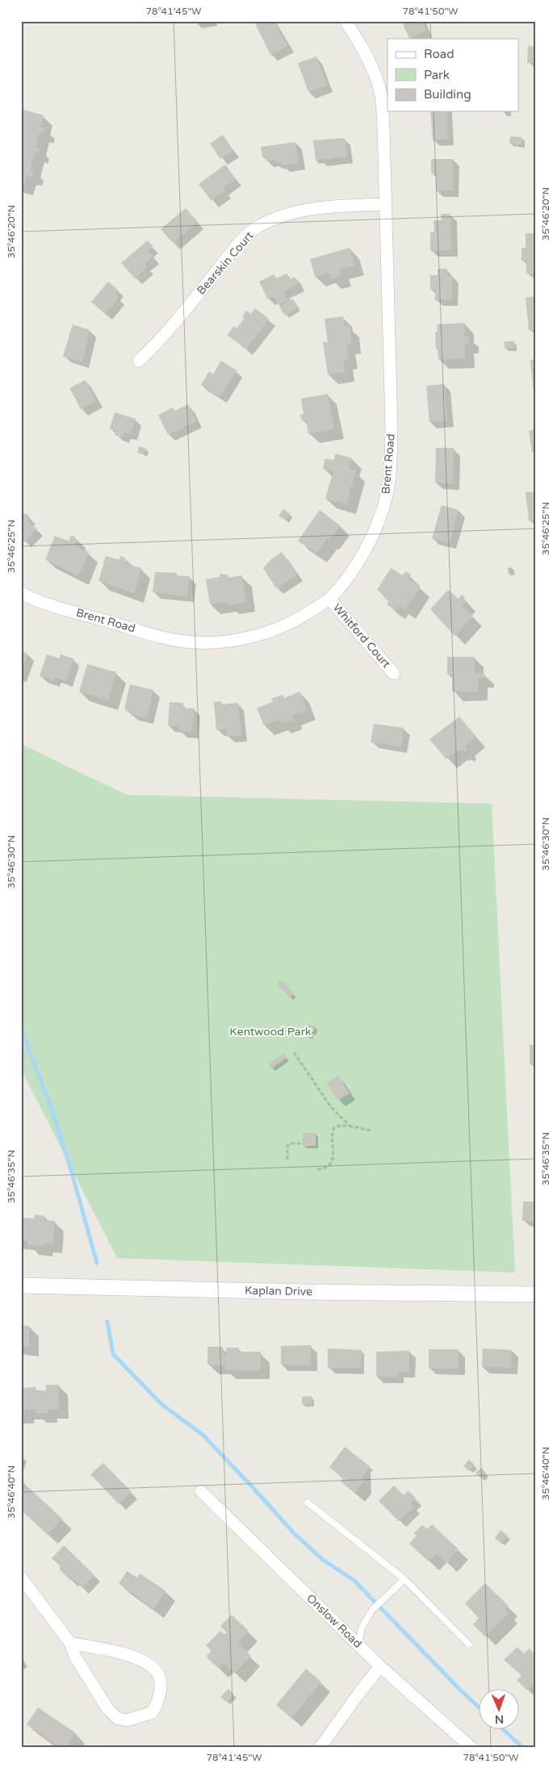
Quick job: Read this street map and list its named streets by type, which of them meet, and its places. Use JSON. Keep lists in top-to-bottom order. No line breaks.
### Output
{"streets":{"street":["Bearskin Court","Brent Road","Whitford Court","Kaplan Drive","Onslow Road"]},"crossings":[["Bearskin Court","Brent Road"],["Brent Road","Whitford Court"]],"parks":["Kentwood Park"],"legend":["Road","Park","Building"],"north":"bottom","coordinates":["78°41'45\"W","78°41'50\"W","35°46'20\"N","35°46'25\"N","35°46'30\"N","35°46'35\"N","35°46'40\"N"]}
